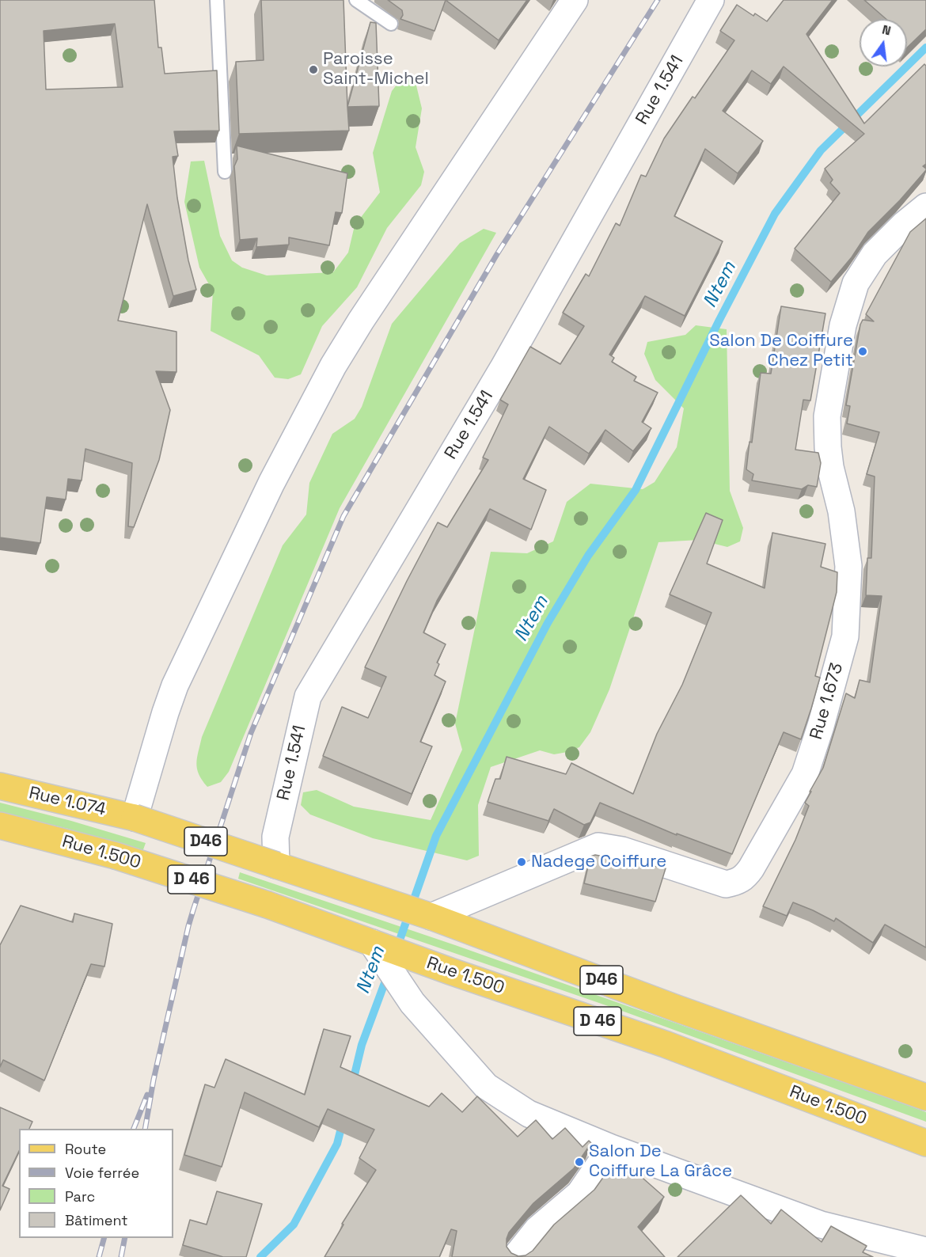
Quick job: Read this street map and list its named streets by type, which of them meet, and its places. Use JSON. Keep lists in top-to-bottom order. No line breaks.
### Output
{"streets":{"main road":["Rue 1.074","D46","Rue 1.500","D 46"],"street":["Rue 1.541","Rue 1.673"]},"crossings":[["Rue 1.541","D46"],["Rue 1.673","D46"],["Rue 1.074","D46"]],"water":["Ntem"],"places":["Paroisse Saint-Michel","Salon De Coiffure Chez Petit","Nadege Coiffure","Salon De Coiffure La Grâce"],"legend":["Route","Voie ferrée","Parc","Bâtiment"],"north":"top"}
